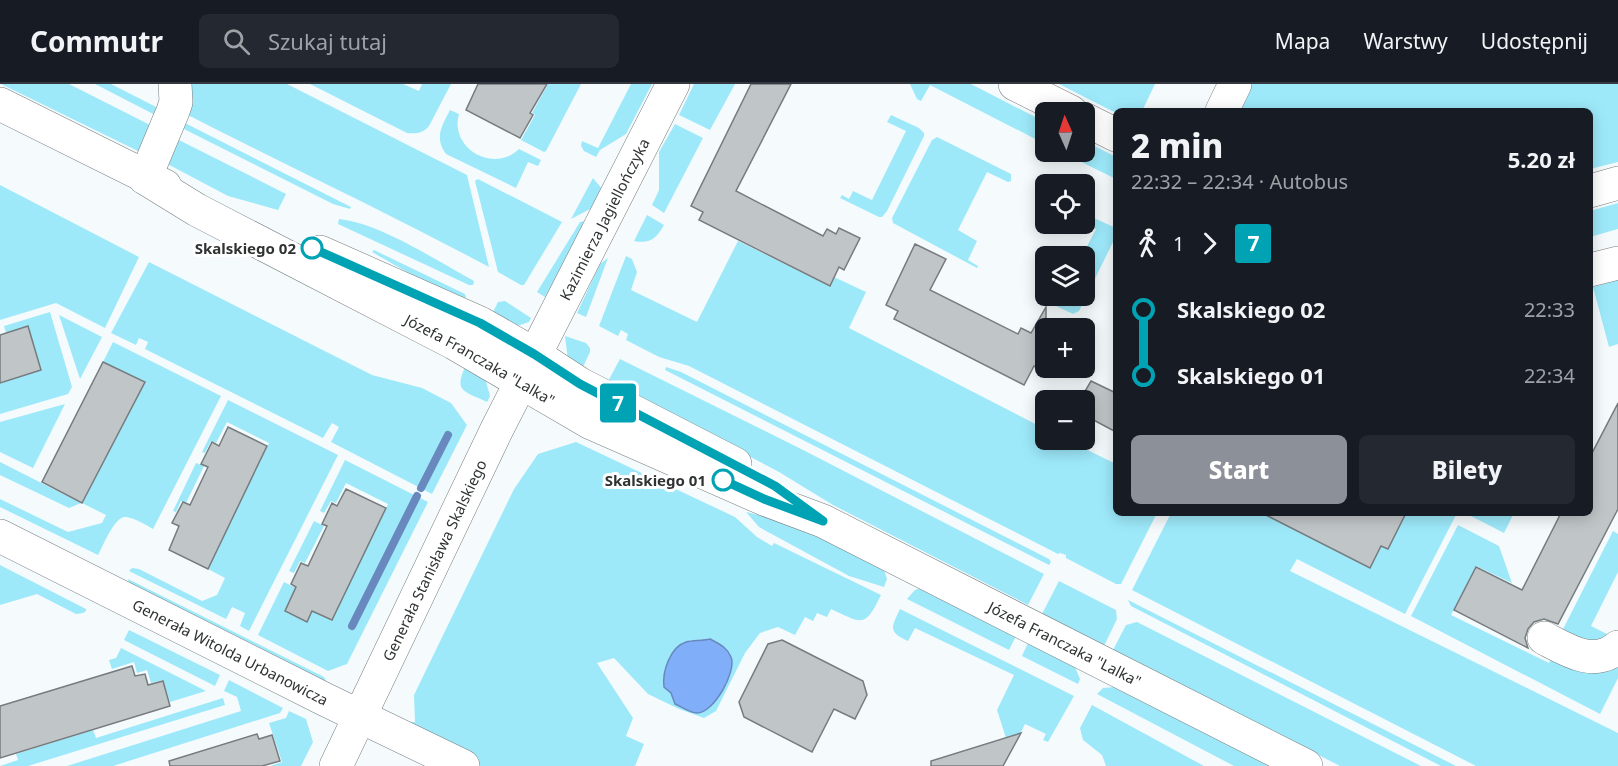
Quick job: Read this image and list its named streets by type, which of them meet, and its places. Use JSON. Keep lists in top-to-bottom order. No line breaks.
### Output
{"streets":{"street":["Kazimierza Jagiellończyka","Józefa Franczaka \"Lalka\"","Generała Stanisława Skalskiego","Generała Witolda Urbanowicza"]},"crossings":[["Kazimierza Jagiellończyka","Józefa Franczaka \"Lalka\""],["Kazimierza Jagiellończyka","Generała Stanisława Skalskiego"],["Józefa Franczaka \"Lalka\"","Generała Stanisława Skalskiego"],["Generała Stanisława Skalskiego","Generała Witolda Urbanowicza"]],"places":["Skalskiego 02","Skalskiego 01"],"lines":["bus line 7"],"north":"top","page":{"header":"Commutr","search":"Szukaj tutaj","nav":["Mapa","Warstwy","Udostępnij"],"on_map":"7","map_buttons":["+","−"],"heading":["2 min","22:32 – 22:34 · Autobus","5.20 zł"],"legs":["1","7"],"list":[{"name":"Skalskiego 02","value":"22:33"},{"name":"Skalskiego 01","value":"22:34"}],"buttons":["Start","Bilety"]}}
